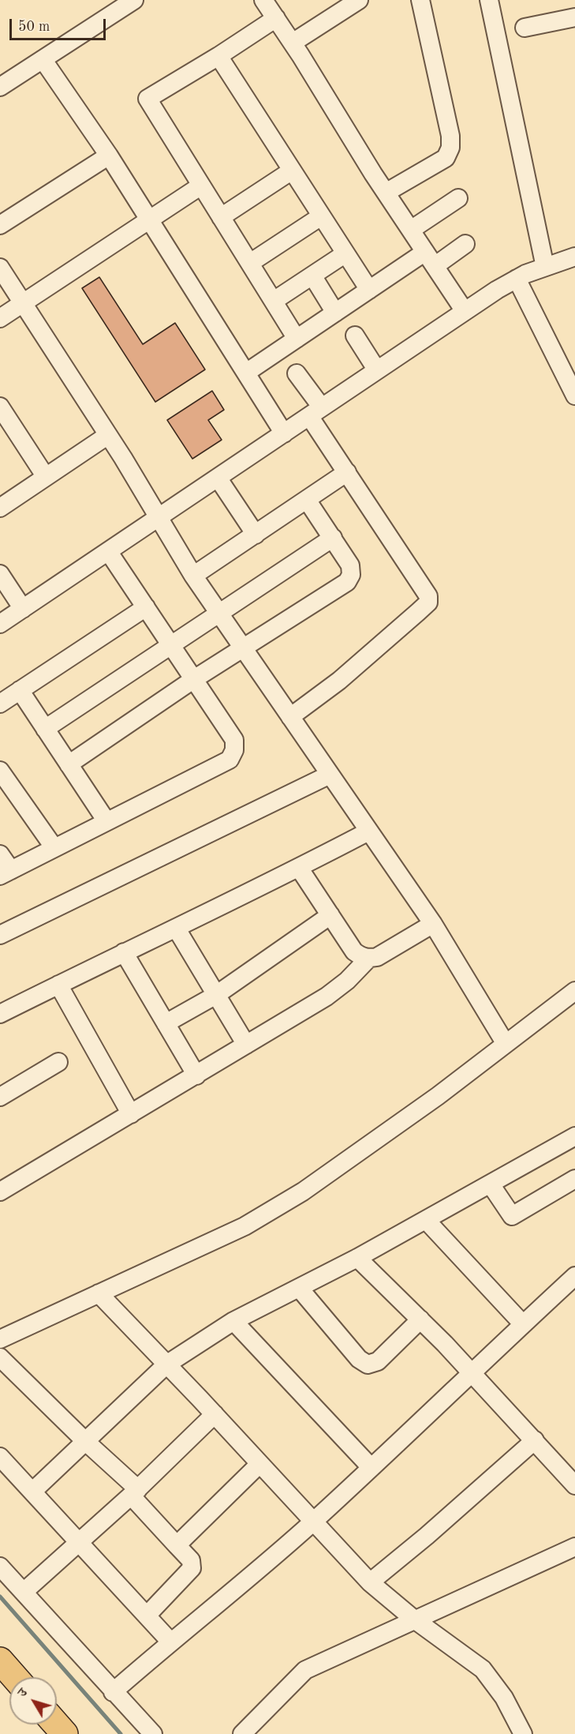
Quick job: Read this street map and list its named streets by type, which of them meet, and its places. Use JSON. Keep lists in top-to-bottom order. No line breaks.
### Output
{"scale_bar":"50 m","north":"top left"}
